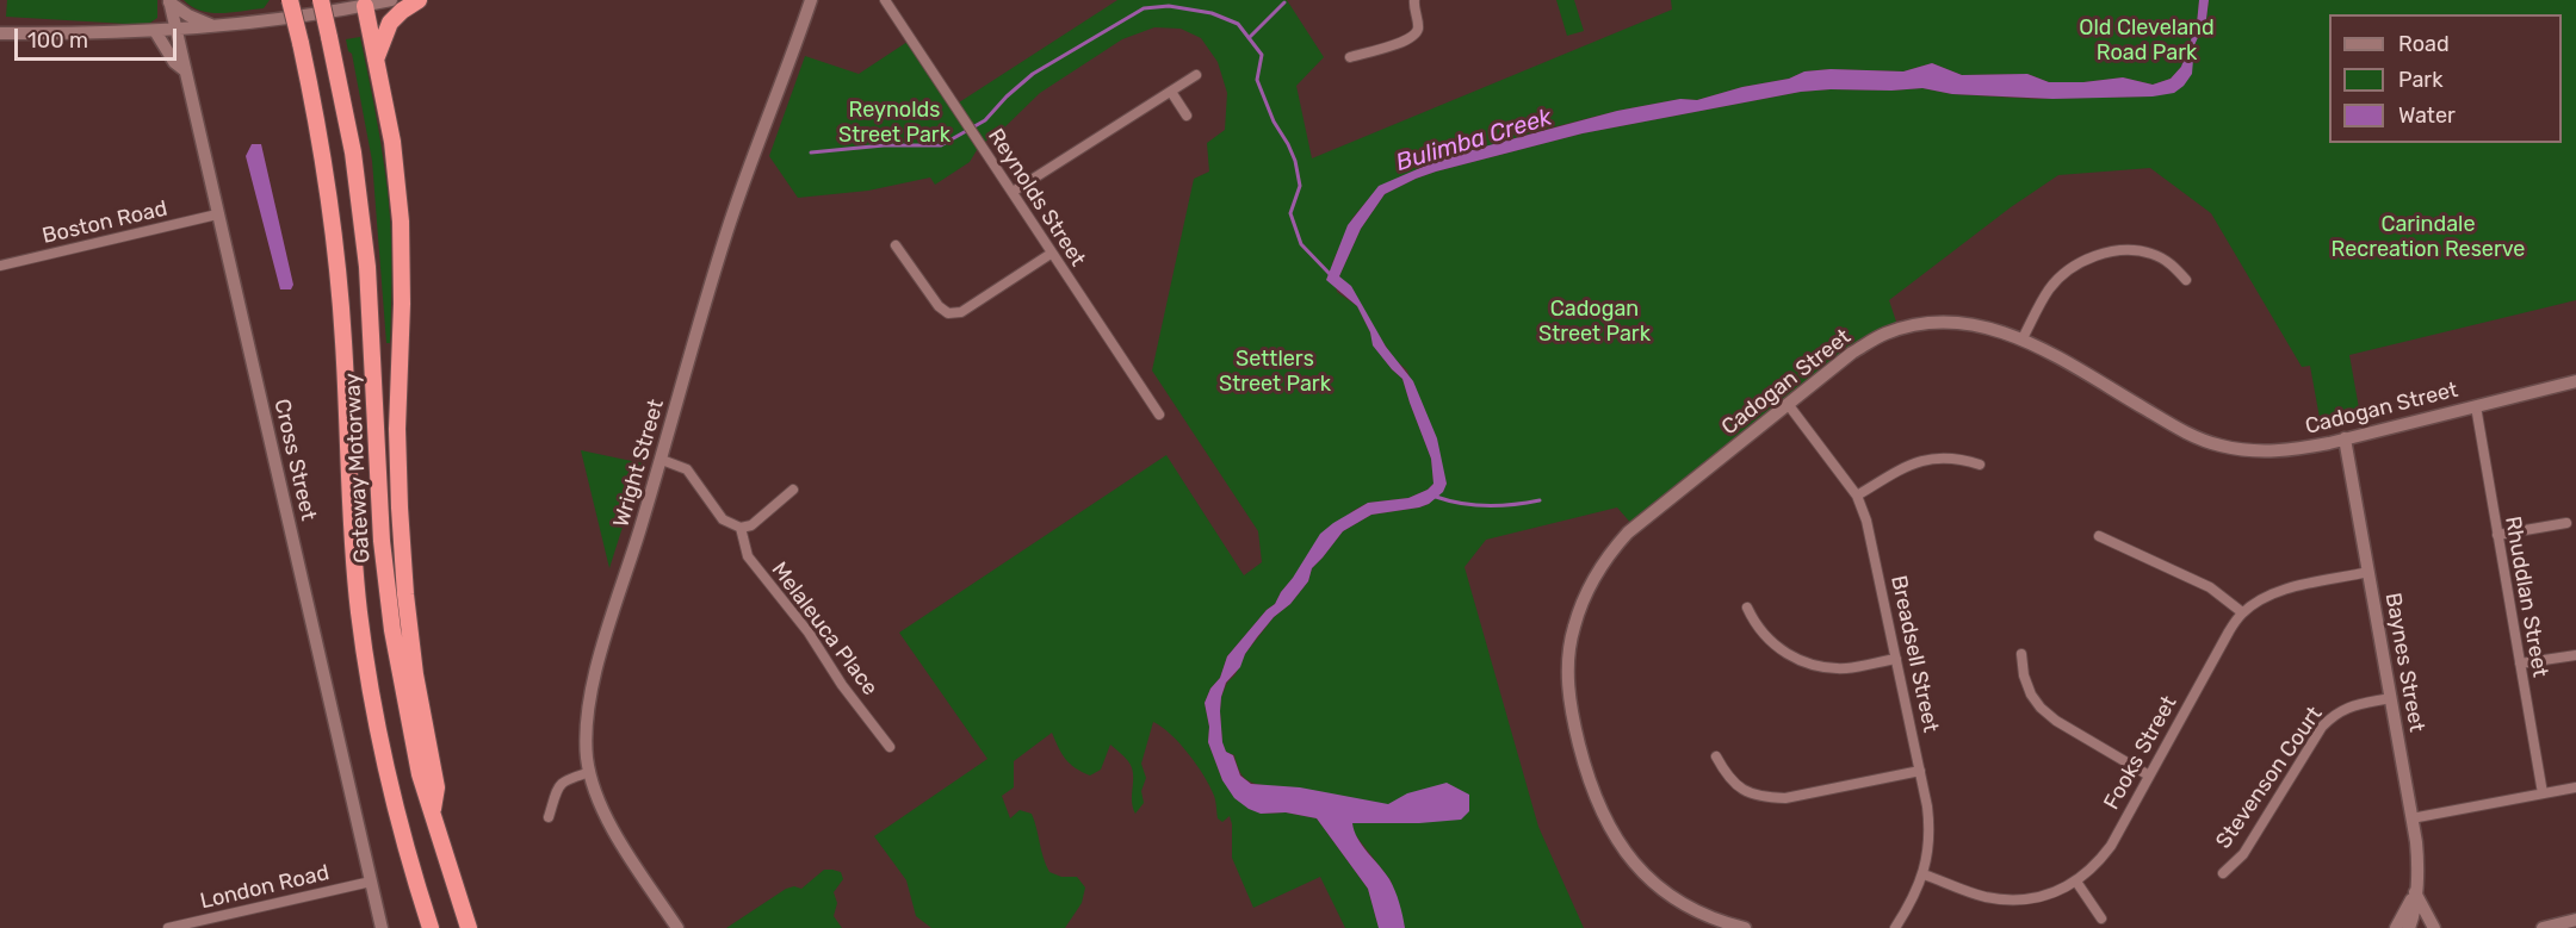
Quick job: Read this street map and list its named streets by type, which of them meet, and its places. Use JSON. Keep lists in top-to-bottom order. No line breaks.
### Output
{"streets":{"highway":["Gateway Motorway"],"street":["Reynolds Street","Boston Road","Cadogan Street","Cross Street","Wright Street","Rhuddlan Street","Melaleuca Place","Breadsell Street","Baynes Street","Fooks Street","Stevenson Court","London Road"]},"crossings":[["Boston Road","Cross Street"],["Cadogan Street","Rhuddlan Street"],["Cadogan Street","Breadsell Street"],["Cadogan Street","Baynes Street"],["Cross Street","London Road"],["Breadsell Street","Fooks Street"],["Baynes Street","Fooks Street"],["Baynes Street","Stevenson Court"]],"water":["Bulimba Creek"],"parks":["Old Cleveland Road Park","Reynolds Street Park","Carindale Recreation Reserve","Cadogan Street Park","Settlers Street Park"],"legend":["Road","Park","Water"],"scale_bar":"100 m"}
